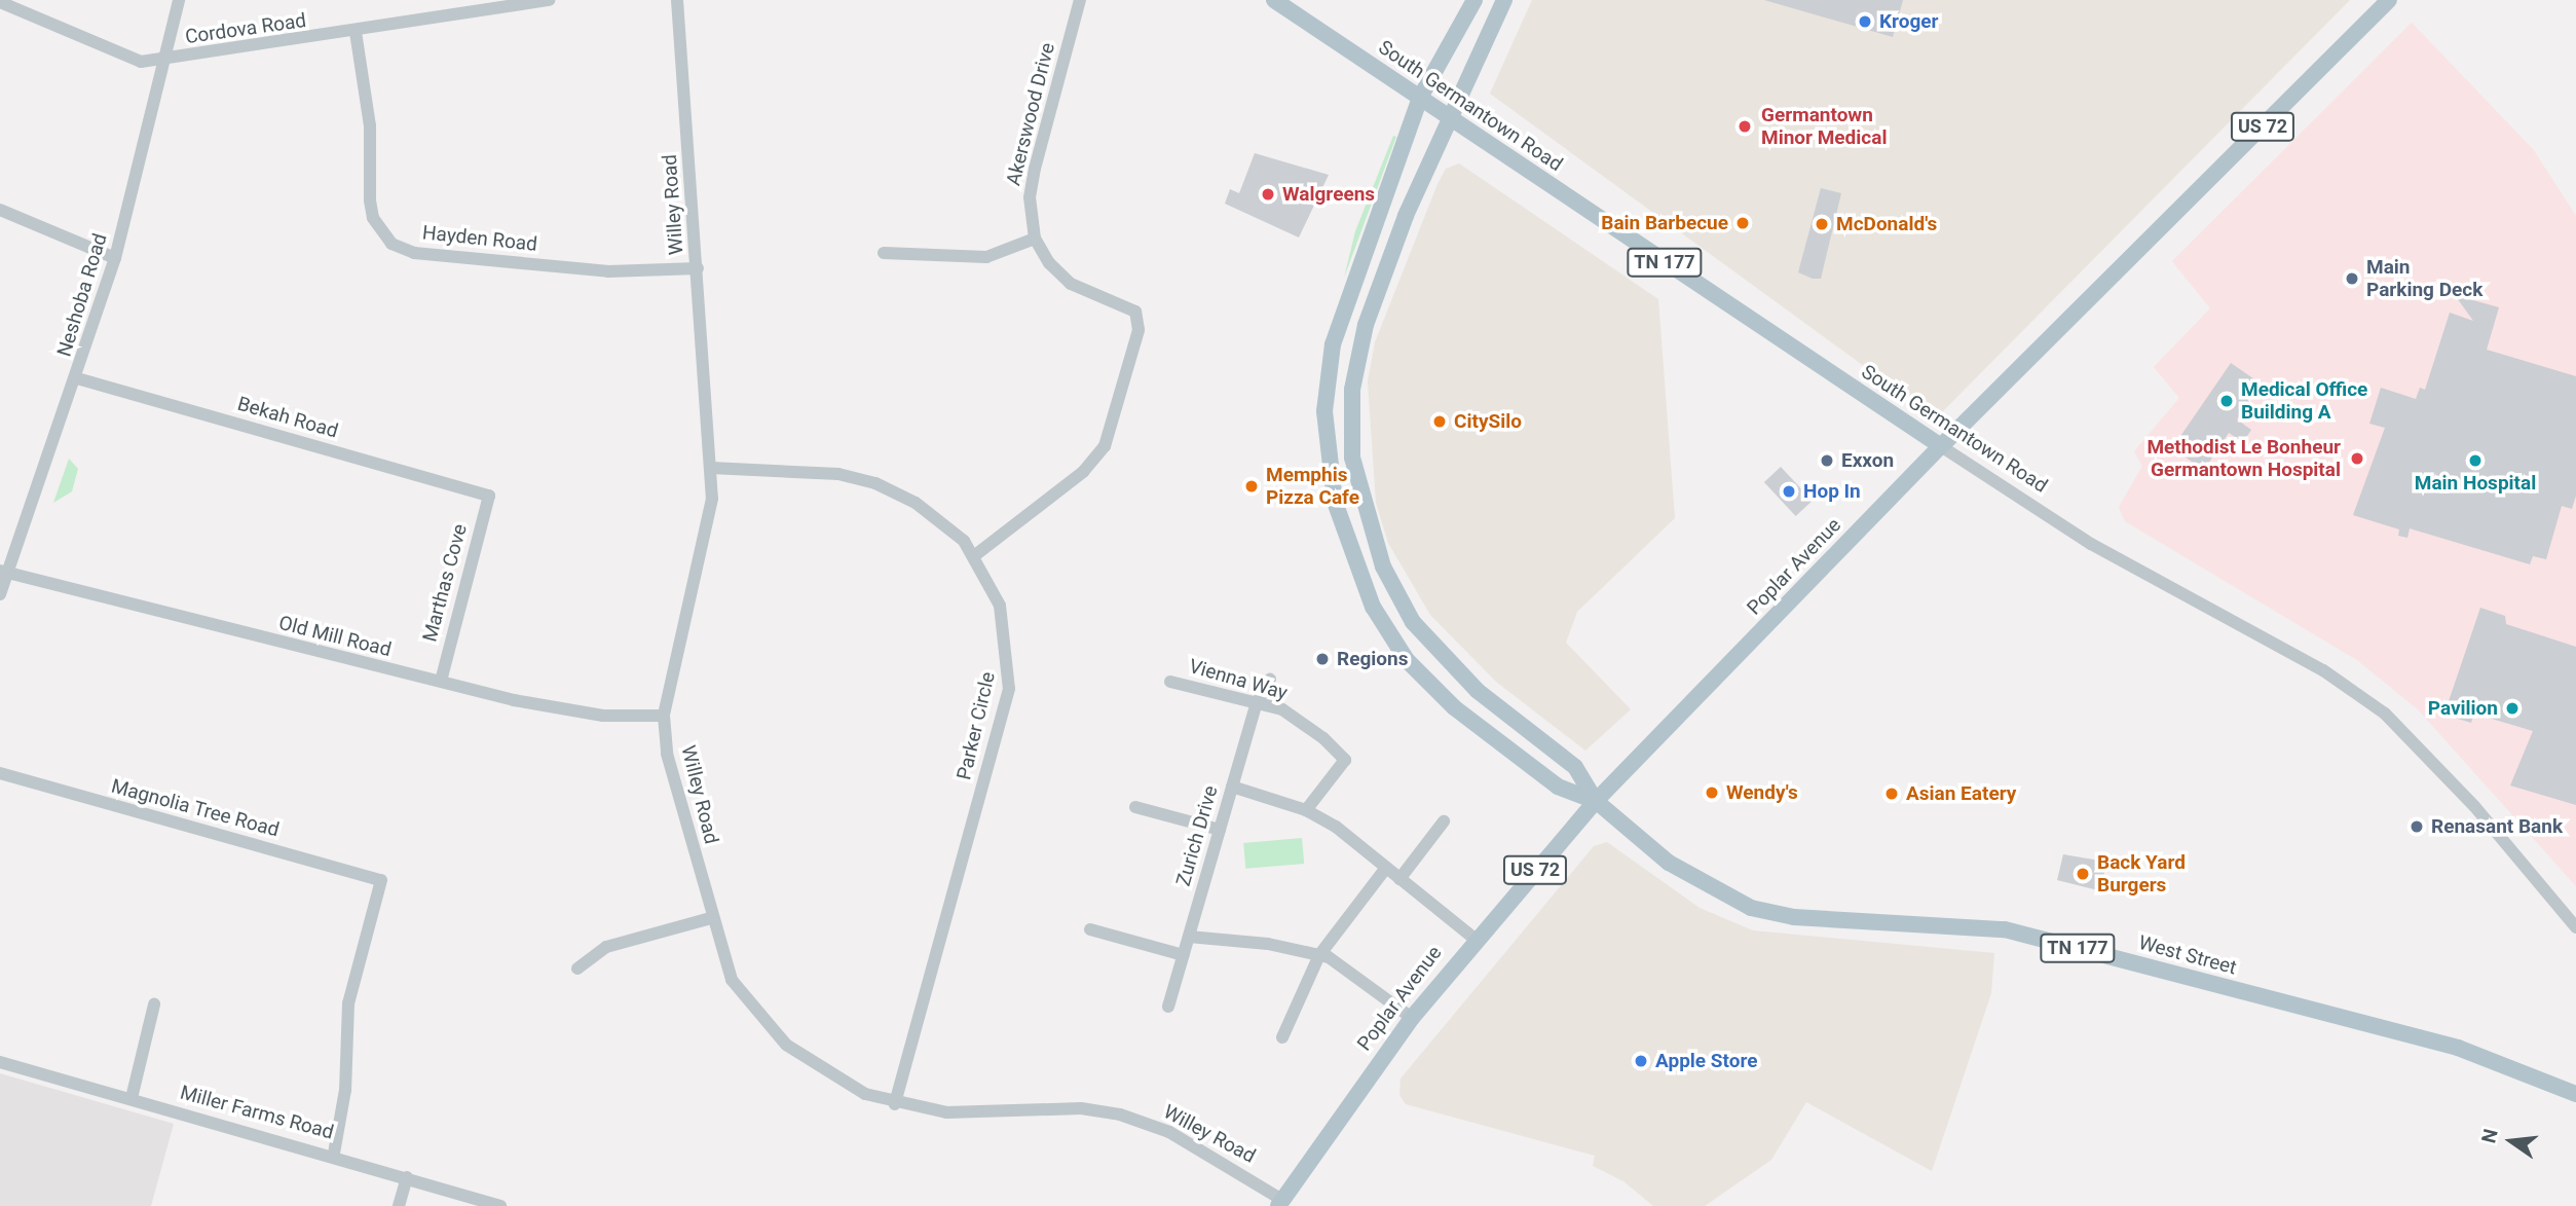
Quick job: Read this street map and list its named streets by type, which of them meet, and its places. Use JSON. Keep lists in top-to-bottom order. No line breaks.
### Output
{"streets":{"main road":["South Germantown Road","US 72","TN 177","Poplar Avenue","West Street"],"street":["Cordova Road","Akerswood Drive","Willey Road","Hayden Road","Neshoba Road","Bekah Road","Marthas Cove","Old Mill Road","Vienna Way","Parker Circle","Magnolia Tree Road","Zurich Drive","Miller Farms Road"]},"crossings":[["Cordova Road","Hayden Road"],["Cordova Road","Neshoba Road"],["South Germantown Road","Poplar Avenue"],["Akerswood Drive","Parker Circle"],["Willey Road","Hayden Road"],["Willey Road","Poplar Avenue"],["Willey Road","Old Mill Road"],["Willey Road","Parker Circle"],["Neshoba Road","Bekah Road"],["Neshoba Road","Old Mill Road"],["Bekah Road","Marthas Cove"],["Poplar Avenue","West Street"],["Marthas Cove","Old Mill Road"],["Vienna Way","Zurich Drive"],["Magnolia Tree Road","Miller Farms Road"]],"places":["Kroger","Germantown Minor Medical","Walgreens","Bain Barbecue","McDonald's","Main Parking Deck","Medical Office Building A","CitySilo","Methodist Le Bonheur Germantown Hospital","Exxon","Main Hospital","Memphis Pizza Cafe","Hop In","Regions","Pavilion","Wendy's","Asian Eatery","Renasant Bank","Back Yard Burgers","Apple Store"],"north":"left"}
